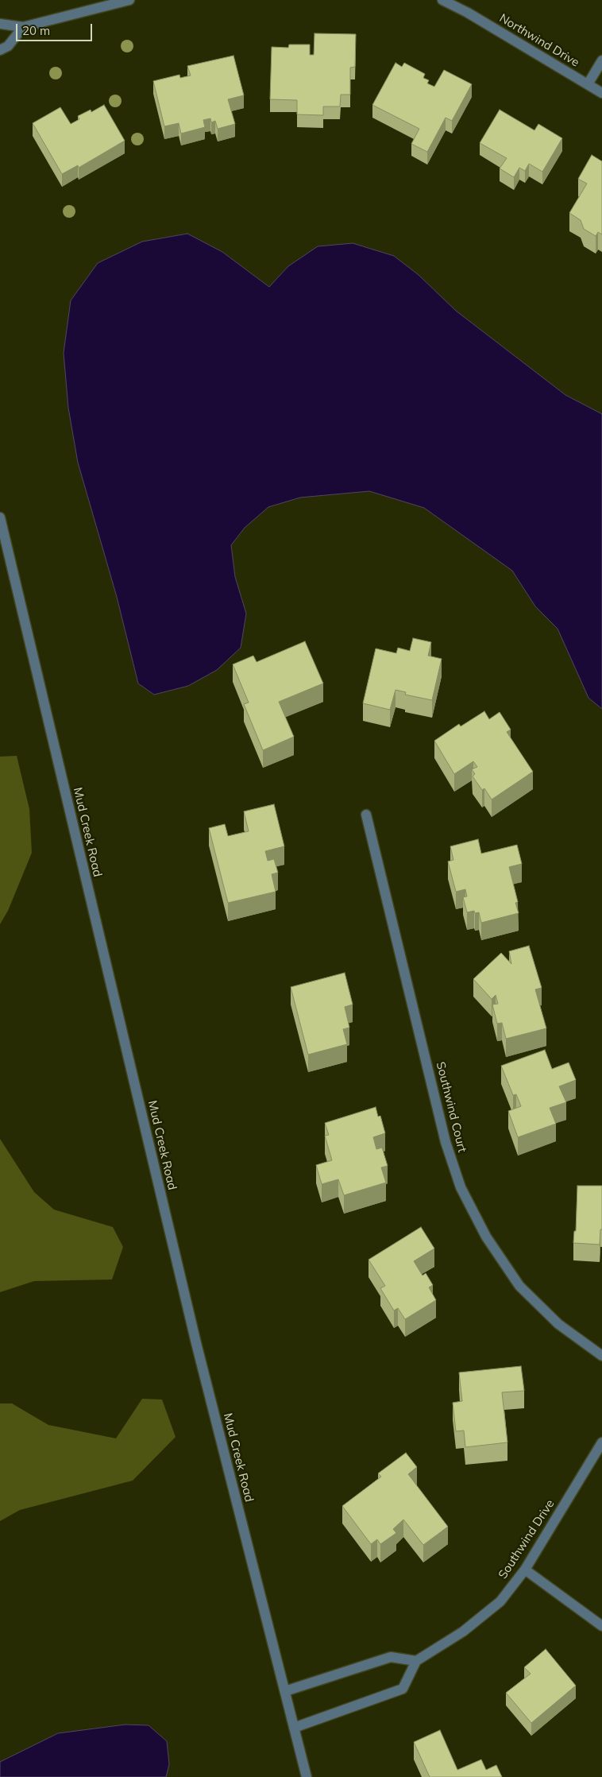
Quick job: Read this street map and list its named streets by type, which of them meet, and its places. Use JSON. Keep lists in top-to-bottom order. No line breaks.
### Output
{"streets":{"street":["Northwind Drive","Mud Creek Road","Southwind Court","Southwind Drive"]},"scale_bar":"20 m"}
